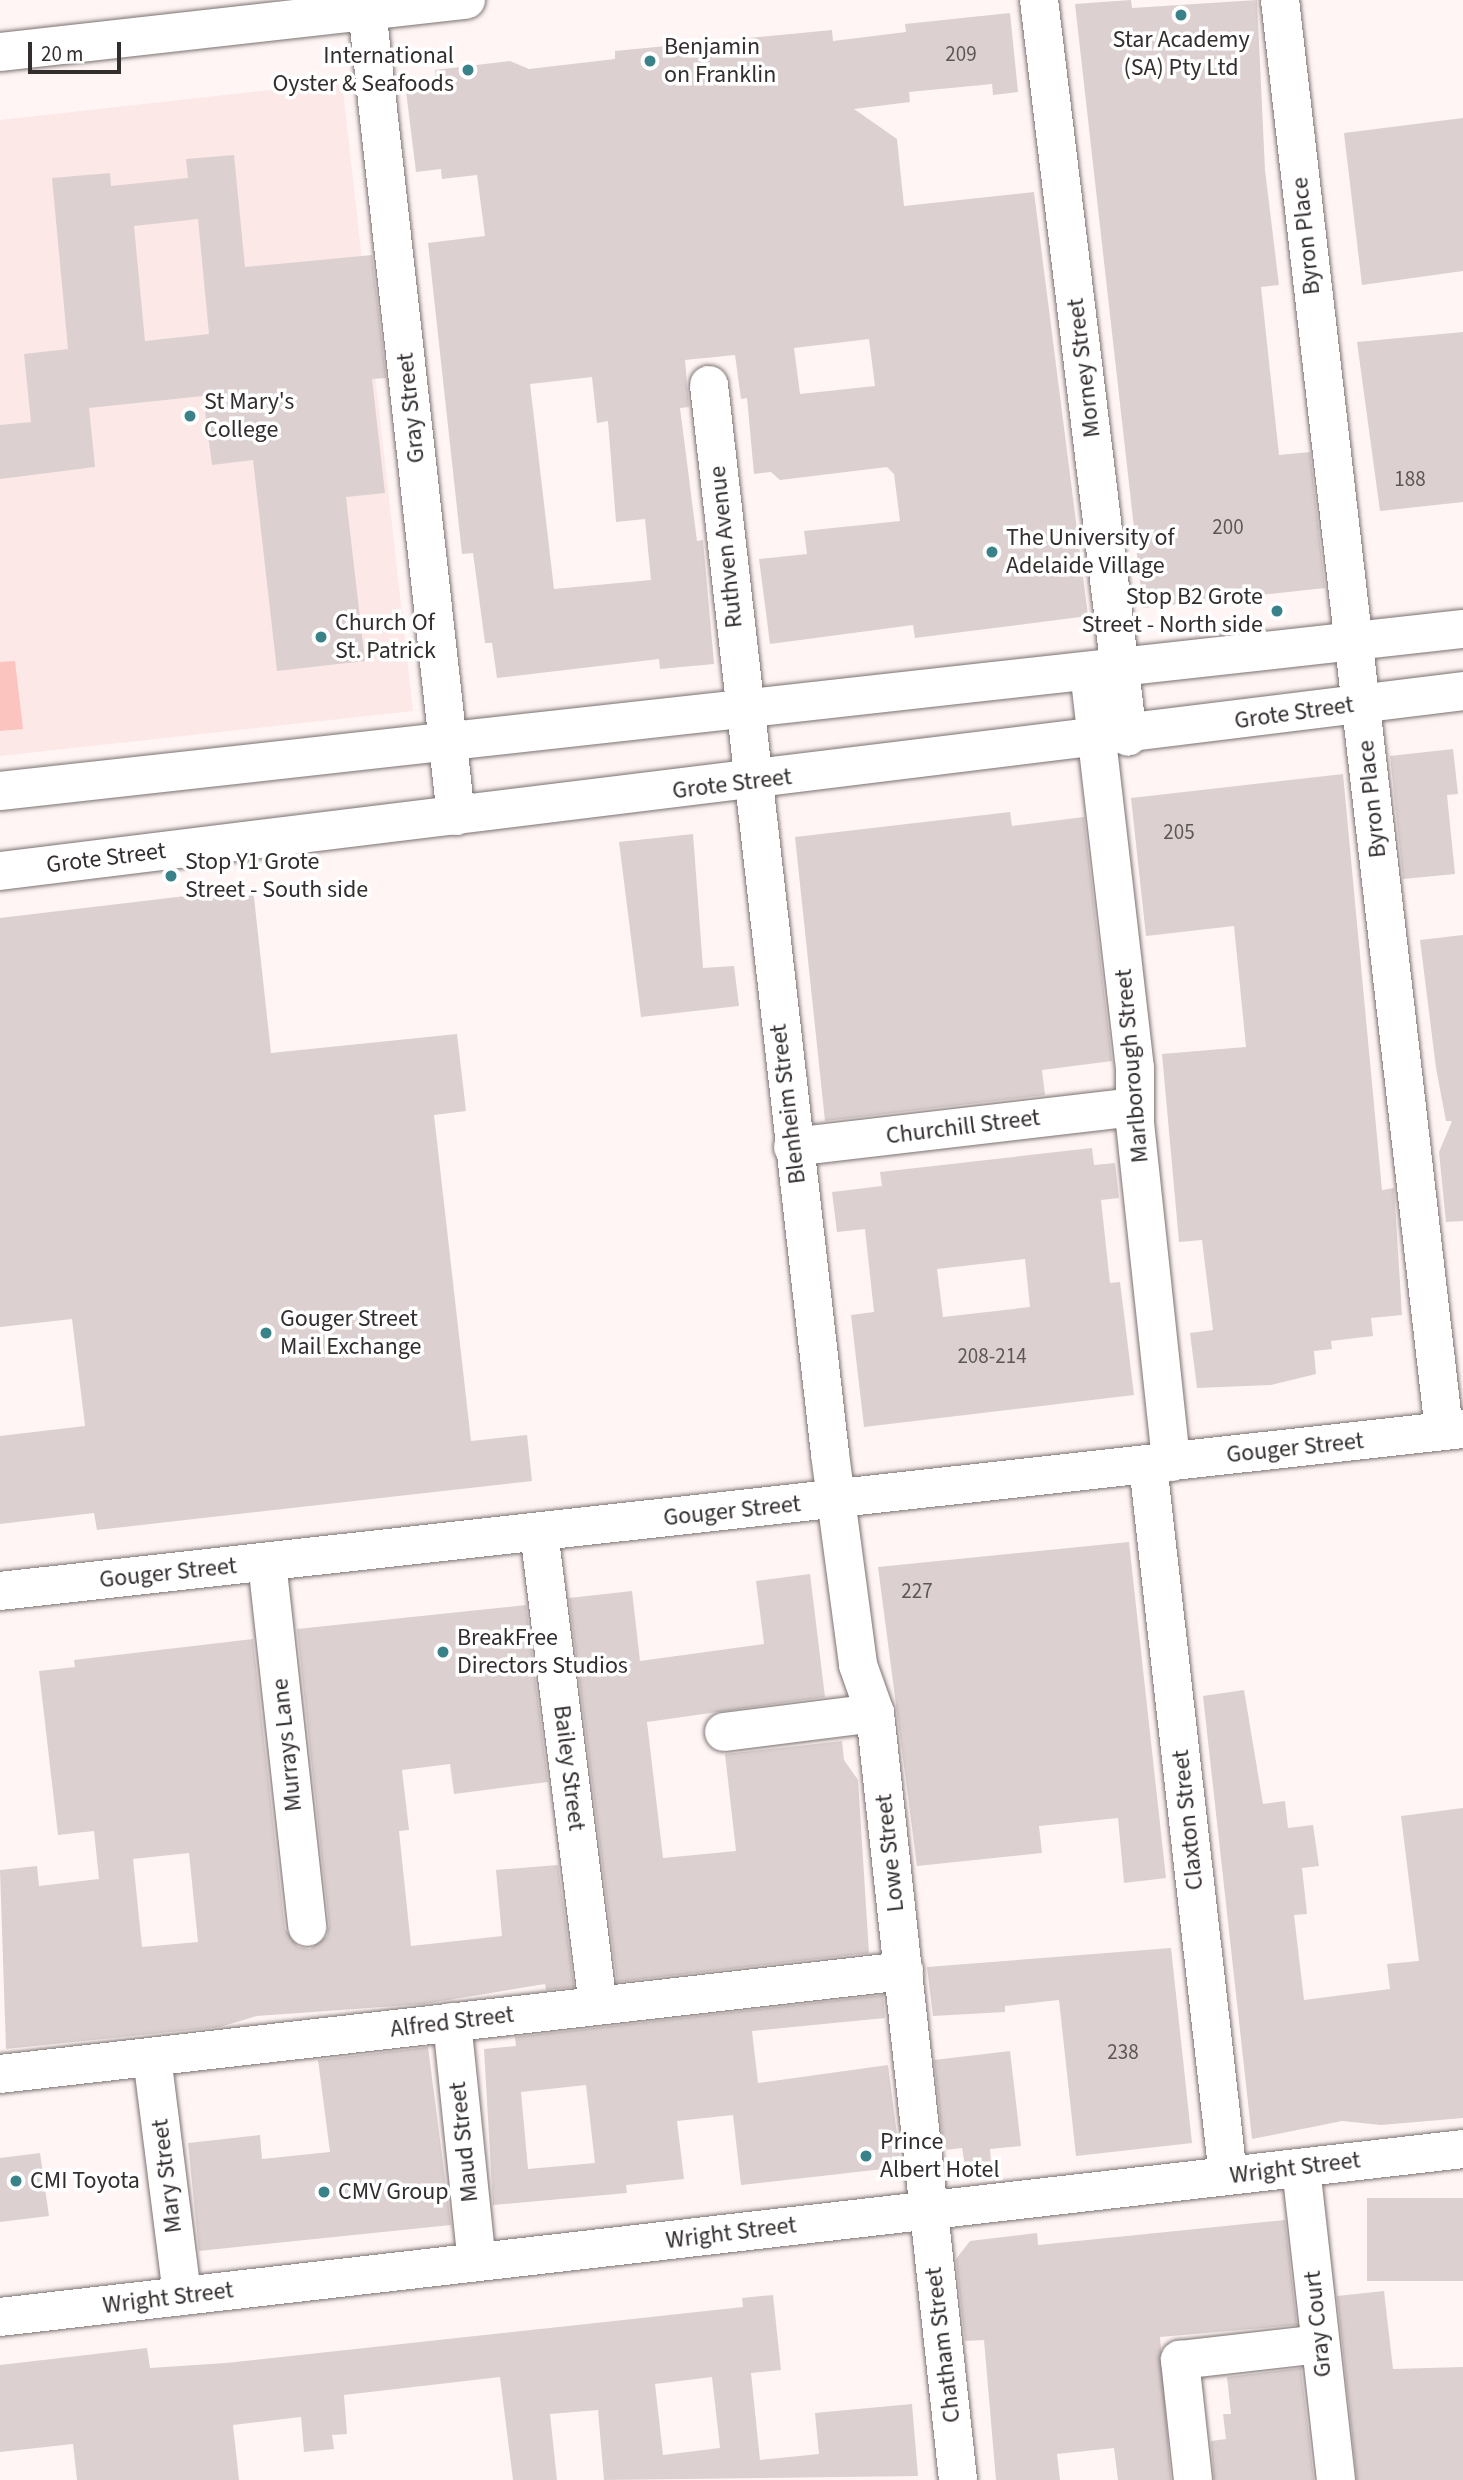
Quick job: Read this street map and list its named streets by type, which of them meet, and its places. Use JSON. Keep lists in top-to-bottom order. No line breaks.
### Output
{"streets":{"street":["Byron Place","Morney Street","Gray Street","Ruthven Avenue","Grote Street","Marlborough Street","Blenheim Street","Churchill Street","Gouger Street","Murrays Lane","Bailey Street","Claxton Street","Lowe Street","Alfred Street","Maud Street","Wright Street","Mary Street","Gray Court","Chatham Street"]},"crossings":[["Byron Place","Grote Street"],["Byron Place","Gouger Street"],["Morney Street","Grote Street"],["Morney Street","Marlborough Street"],["Gray Street","Grote Street"],["Ruthven Avenue","Blenheim Street"],["Grote Street","Marlborough Street"],["Grote Street","Blenheim Street"],["Marlborough Street","Churchill Street"],["Marlborough Street","Gouger Street"],["Marlborough Street","Claxton Street"],["Blenheim Street","Churchill Street"],["Blenheim Street","Gouger Street"],["Blenheim Street","Lowe Street"],["Gouger Street","Murrays Lane"],["Gouger Street","Bailey Street"],["Gouger Street","Claxton Street"],["Gouger Street","Lowe Street"],["Bailey Street","Alfred Street"],["Claxton Street","Wright Street"],["Lowe Street","Alfred Street"],["Lowe Street","Wright Street"],["Lowe Street","Chatham Street"],["Alfred Street","Maud Street"],["Alfred Street","Mary Street"],["Maud Street","Wright Street"],["Wright Street","Mary Street"],["Wright Street","Gray Court"],["Wright Street","Chatham Street"]],"places":["Star Academy (SA) Pty Ltd","Benjamin on Franklin","International Oyster & Seafoods","St Mary's College","The University of Adelaide Village","Stop B2 Grote Street - North side","Church Of St. Patrick","Stop Y1 Grote Street - South side","Gouger Street Mail Exchange","BreakFree Directors Studios","Prince Albert Hotel","CMI Toyota","CMV Group"],"house_numbers":["209","188","200","205","208-214","227","238"],"scale_bar":"20 m"}
